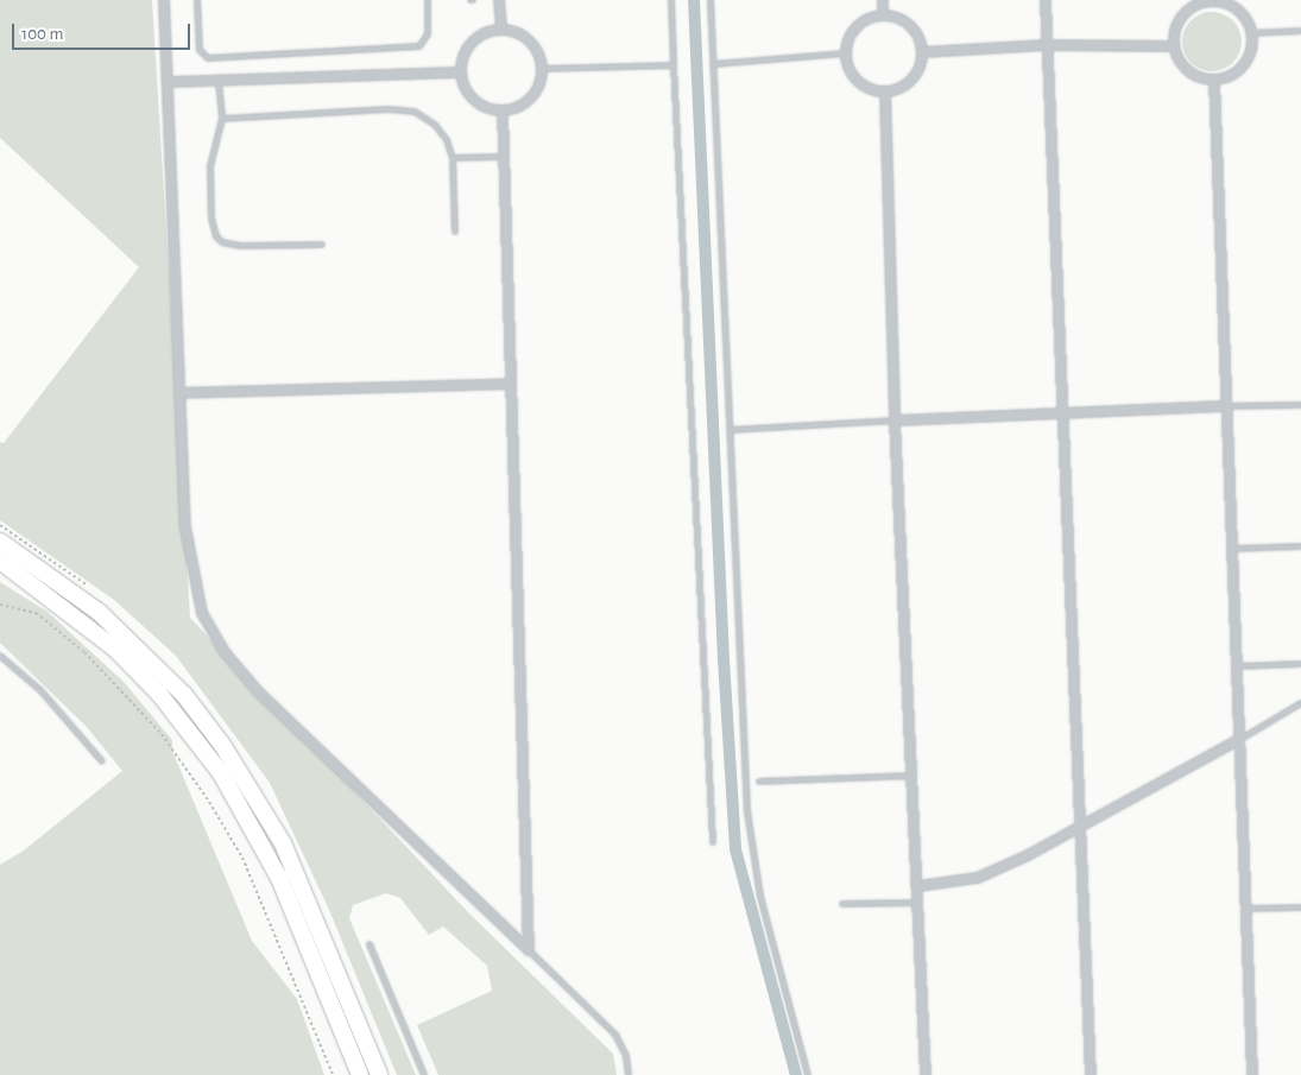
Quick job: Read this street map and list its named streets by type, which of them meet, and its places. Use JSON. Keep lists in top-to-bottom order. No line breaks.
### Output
{"scale_bar":"100 m"}
